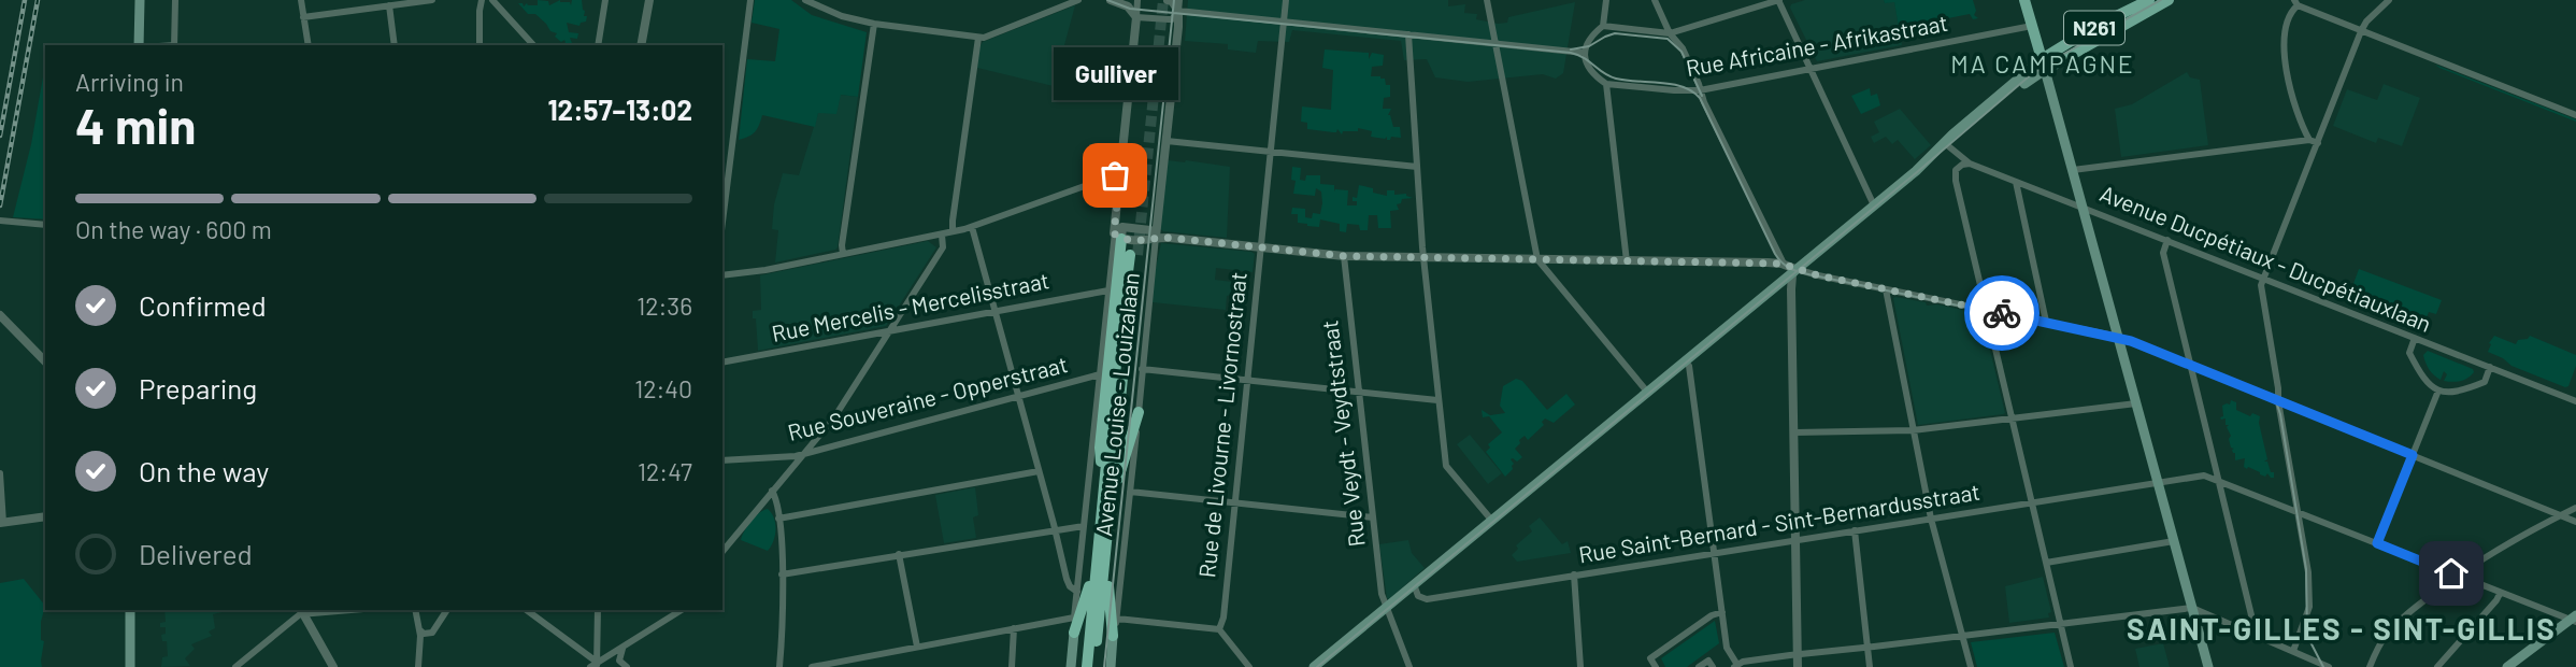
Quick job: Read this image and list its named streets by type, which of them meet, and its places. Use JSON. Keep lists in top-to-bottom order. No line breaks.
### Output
{"streets":{"highway":["Avenue Louise - Louizalaan"],"main road":["N261"],"street":["Rue Africaine - Afrikastraat","Avenue Ducpétiaux - Ducpétiauxlaan","Rue Mercelis - Mercelisstraat","Rue Souveraine - Opperstraat","Rue de Livourne - Livornostraat","Rue Veydt - Veydtstraat","Rue Saint-Bernard - Sint-Bernardusstraat"]},"crossings":[["N261","Avenue Ducpétiaux - Ducpétiauxlaan"],["N261","Rue Veydt - Veydtstraat"],["N261","Rue Saint-Bernard - Sint-Bernardusstraat"],["Rue Mercelis - Mercelisstraat","Avenue Louise - Louizalaan"],["Rue Souveraine - Opperstraat","Avenue Louise - Louizalaan"]],"districts":["MA CAMPAGNE","SAINT-GILLES - SINT-GILLIS"],"places":["Gulliver"],"page":{"heading":["4 min","Arriving in","12:57–13:02"],"bubble":"Gulliver","bar":"On the way · 600 m","list":[["Confirmed","12:36"],["Preparing","12:40"],["On the way","12:47"],"Delivered"]}}
